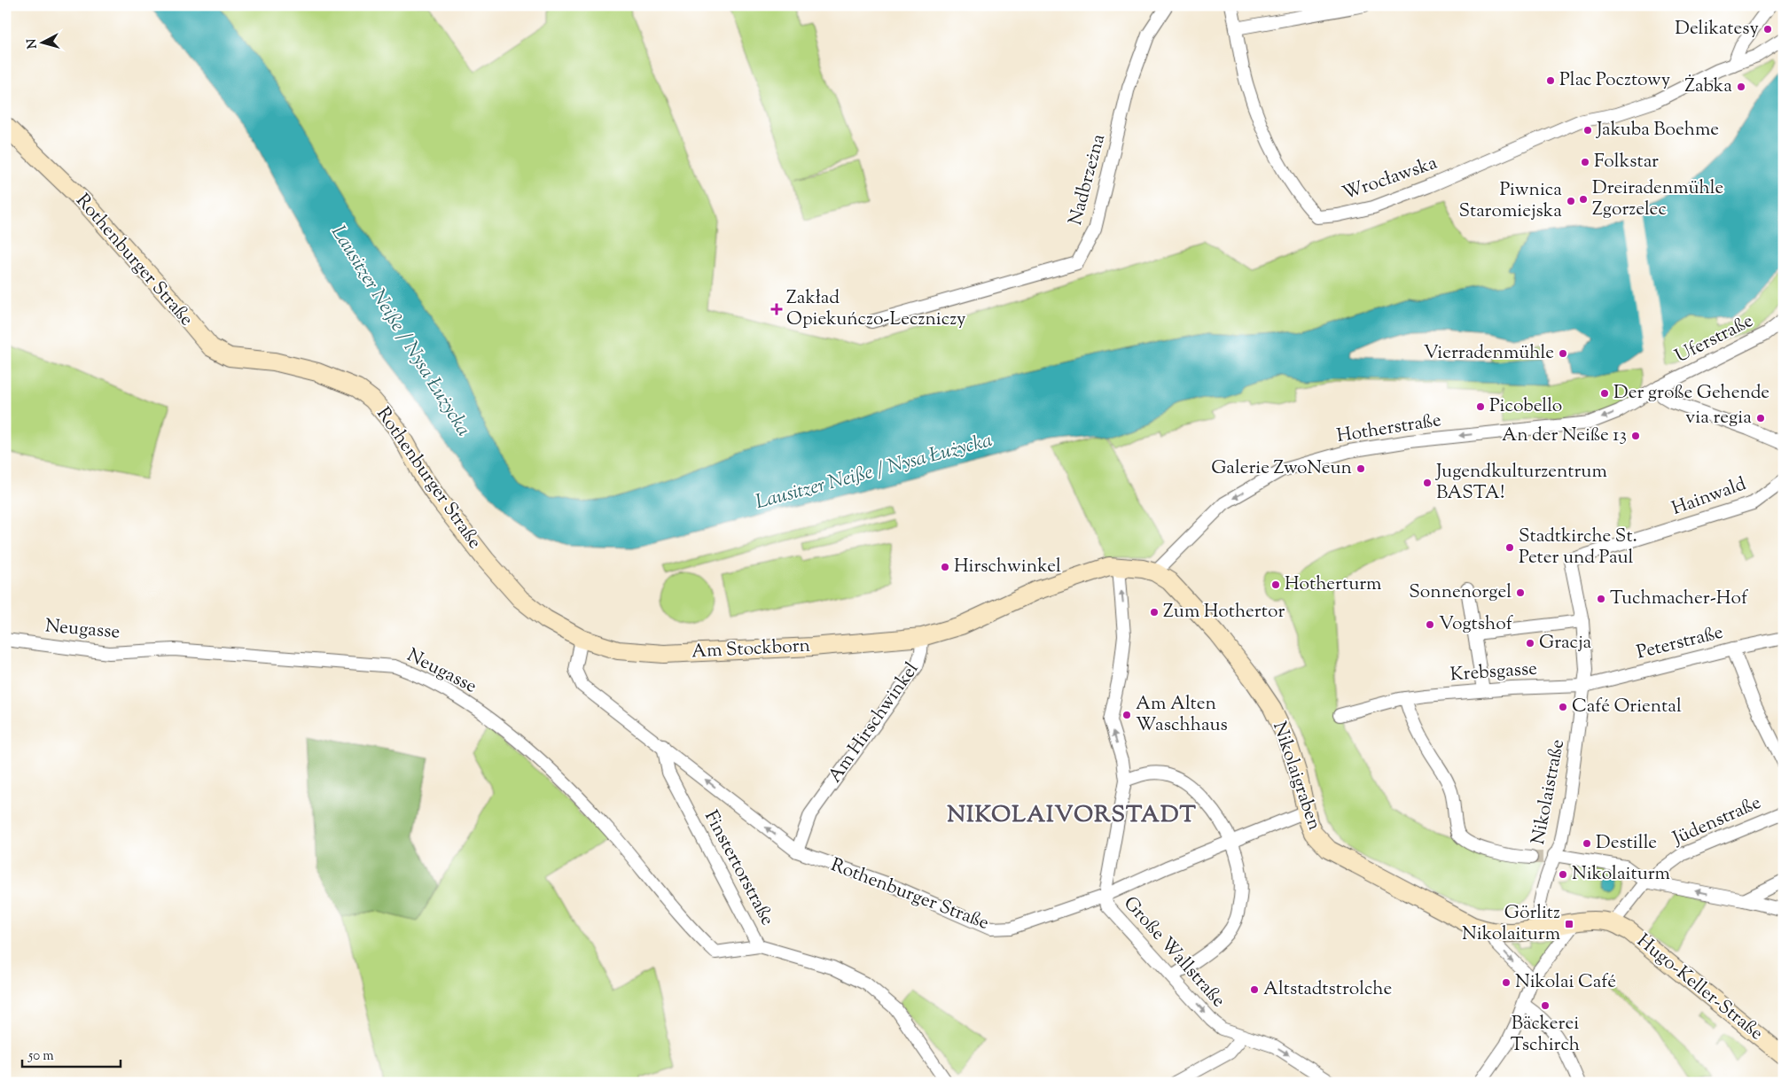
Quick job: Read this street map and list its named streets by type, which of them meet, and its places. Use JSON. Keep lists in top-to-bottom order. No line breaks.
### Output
{"streets":{"street":["Wrocławska","Nadbrzeżna","Rothenburger Straße","Uferstraße","Hotherstraße","Hainwald","Neugasse","Peterstraße","Am Stockborn","Krebsgasse","Am Hirschwinkel","Nikolaigraben","Nikolaistraße","Jüdenstraße","Finstertorstraße","Große Wallstraße","Hugo-Keller-Straße"]},"crossings":[["Rothenburger Straße","Am Stockborn"],["Rothenburger Straße","Am Hirschwinkel"],["Rothenburger Straße","Nikolaigraben"],["Rothenburger Straße","Finstertorstraße"],["Rothenburger Straße","Große Wallstraße"],["Uferstraße","Hotherstraße"],["Hotherstraße","Nikolaigraben"],["Hainwald","Nikolaistraße"],["Neugasse","Finstertorstraße"],["Peterstraße","Krebsgasse"],["Peterstraße","Nikolaistraße"],["Am Stockborn","Am Hirschwinkel"],["Krebsgasse","Nikolaistraße"],["Am Hirschwinkel","Nikolaigraben"],["Am Hirschwinkel","Große Wallstraße"],["Nikolaigraben","Nikolaistraße"],["Nikolaigraben","Jüdenstraße"],["Nikolaigraben","Große Wallstraße"],["Nikolaigraben","Hugo-Keller-Straße"],["Jüdenstraße","Hugo-Keller-Straße"]],"one_way":["Hotherstraße"],"districts":["NIKOLAIVORSTADT"],"water":["Lausitzer Neiße / Nysa Łużycka"],"places":{"other":["Delikatesy","Plac Pocztowy","Żabka","Jakuba Boehme","Folkstar","Dreiradenmühle Zgorzelec","Piwnica Staromiejska","Vierradenmühle","Der große Gehende","Picobello","via regia","An der Neiße 13","Galerie ZwoNeun","Jugendkulturzentrum BASTA!","Stadtkirche St. Peter und Paul","Hirschwinkel","Hotherturm","Sonnenorgel","Tuchmacher-Hof","Zum Hothertor","Vogtshof","Gracja","Café Oriental","Am Alten Waschhaus","Destille","Nikolaiturm","Nikolai Café","Altstadtstrolche","Bäckerei Tschirch"],"health":["Zakład Opiekuńczo-Leczniczy"],"transit":["Görlitz Nikolaiturm"]},"scale_bar":"50 m","north":"left"}
